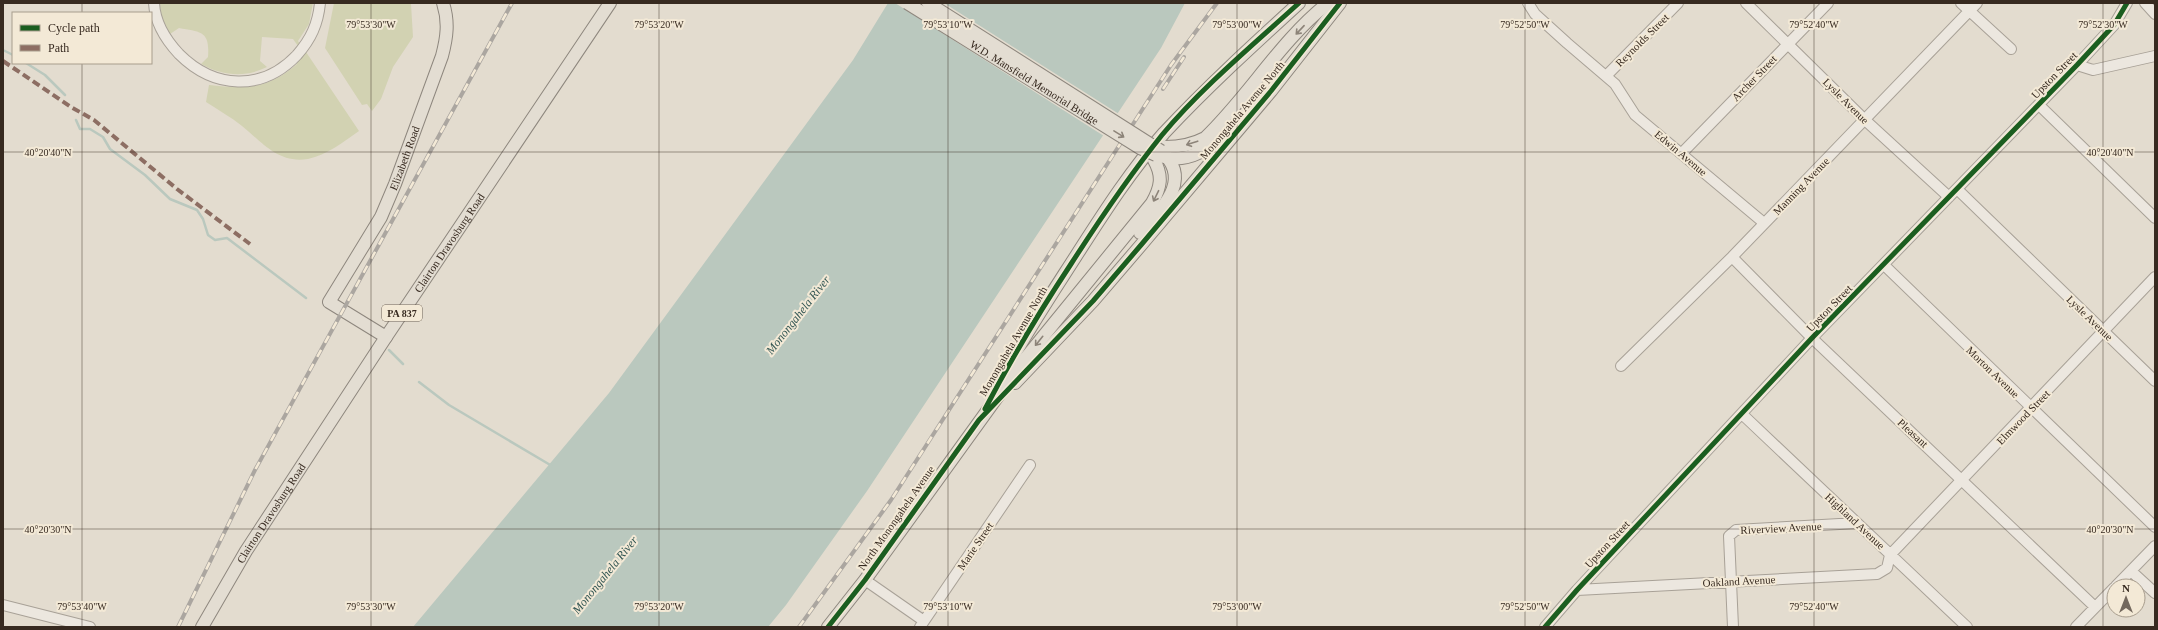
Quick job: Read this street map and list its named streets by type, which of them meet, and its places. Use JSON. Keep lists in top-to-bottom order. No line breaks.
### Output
{"streets":{"main road":["W.D. Mansfield Memorial Bridge","Monongahela Avenue North","Elizabeth Road","Clairton Dravosburg Road","PA 837","North Monongahela Avenue"],"street":["Reynolds Street","Upston Street","Archer Street","Lysle Avenue","Edwin Avenue","Manning Avenue","Morton Avenue","Elmwood Street","Pleasant","Highland Avenue","Riverview Avenue","Marie Street","Oakland Avenue"]},"crossings":[["Reynolds Street","Edwin Avenue"],["Upston Street","Lysle Avenue"],["Upston Street","Morton Avenue"],["Upston Street","Pleasant"],["Upston Street","Highland Avenue"],["Upston Street","Oakland Avenue"],["Archer Street","Lysle Avenue"],["Archer Street","Edwin Avenue"],["Lysle Avenue","Manning Avenue"],["Lysle Avenue","Elmwood Street"],["Monongahela Avenue North","North Monongahela Avenue"],["Edwin Avenue","Manning Avenue"],["Elizabeth Road","Clairton Dravosburg Road"],["Manning Avenue","Pleasant"],["Morton Avenue","Elmwood Street"],["Elmwood Street","Pleasant"],["Elmwood Street","Highland Avenue"],["Elmwood Street","Oakland Avenue"],["Highland Avenue","Riverview Avenue"],["Highland Avenue","Oakland Avenue"],["Riverview Avenue","Oakland Avenue"]],"water":["Monongahela River"],"legend":["Cycle path","Path"],"north":"top","coordinates":["79°53'30\"W","79°53'20\"W","79°53'10\"W","79°53'00\"W","79°52'50\"W","79°52'40\"W","79°52'30\"W","40°20'40\"N","40°20'30\"N","79°53'40\"W"]}
